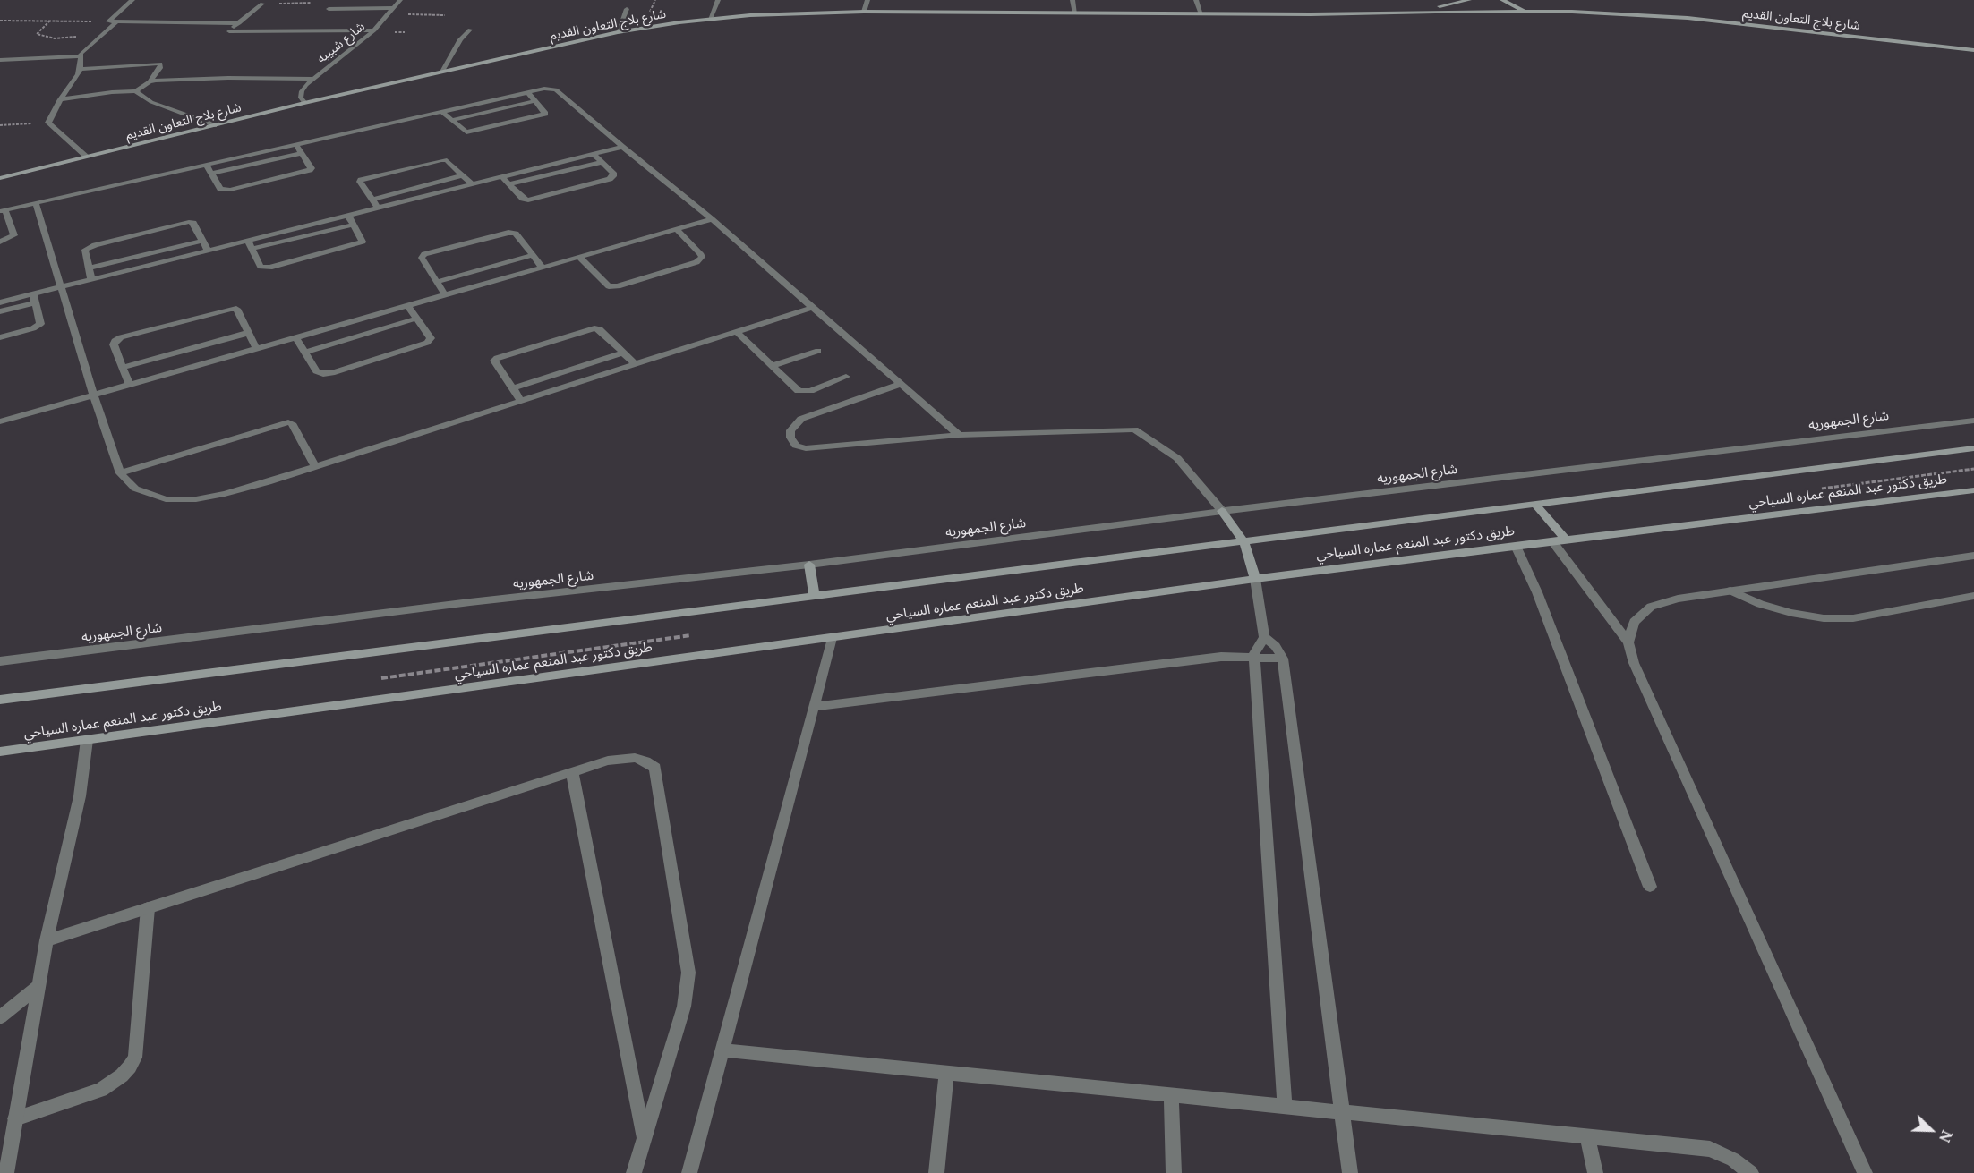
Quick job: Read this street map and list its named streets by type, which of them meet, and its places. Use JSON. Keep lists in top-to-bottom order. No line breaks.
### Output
{"streets":{"main road":["شارع بلاج التعاون القديم","طريق دكتور عبد المنعم عماره السياحي"],"street":["شارع شبيبه","شارع الجمهوريه"]},"crossings":[["شارع بلاج التعاون القديم","شارع شبيبه"]],"north":"bottom right"}
